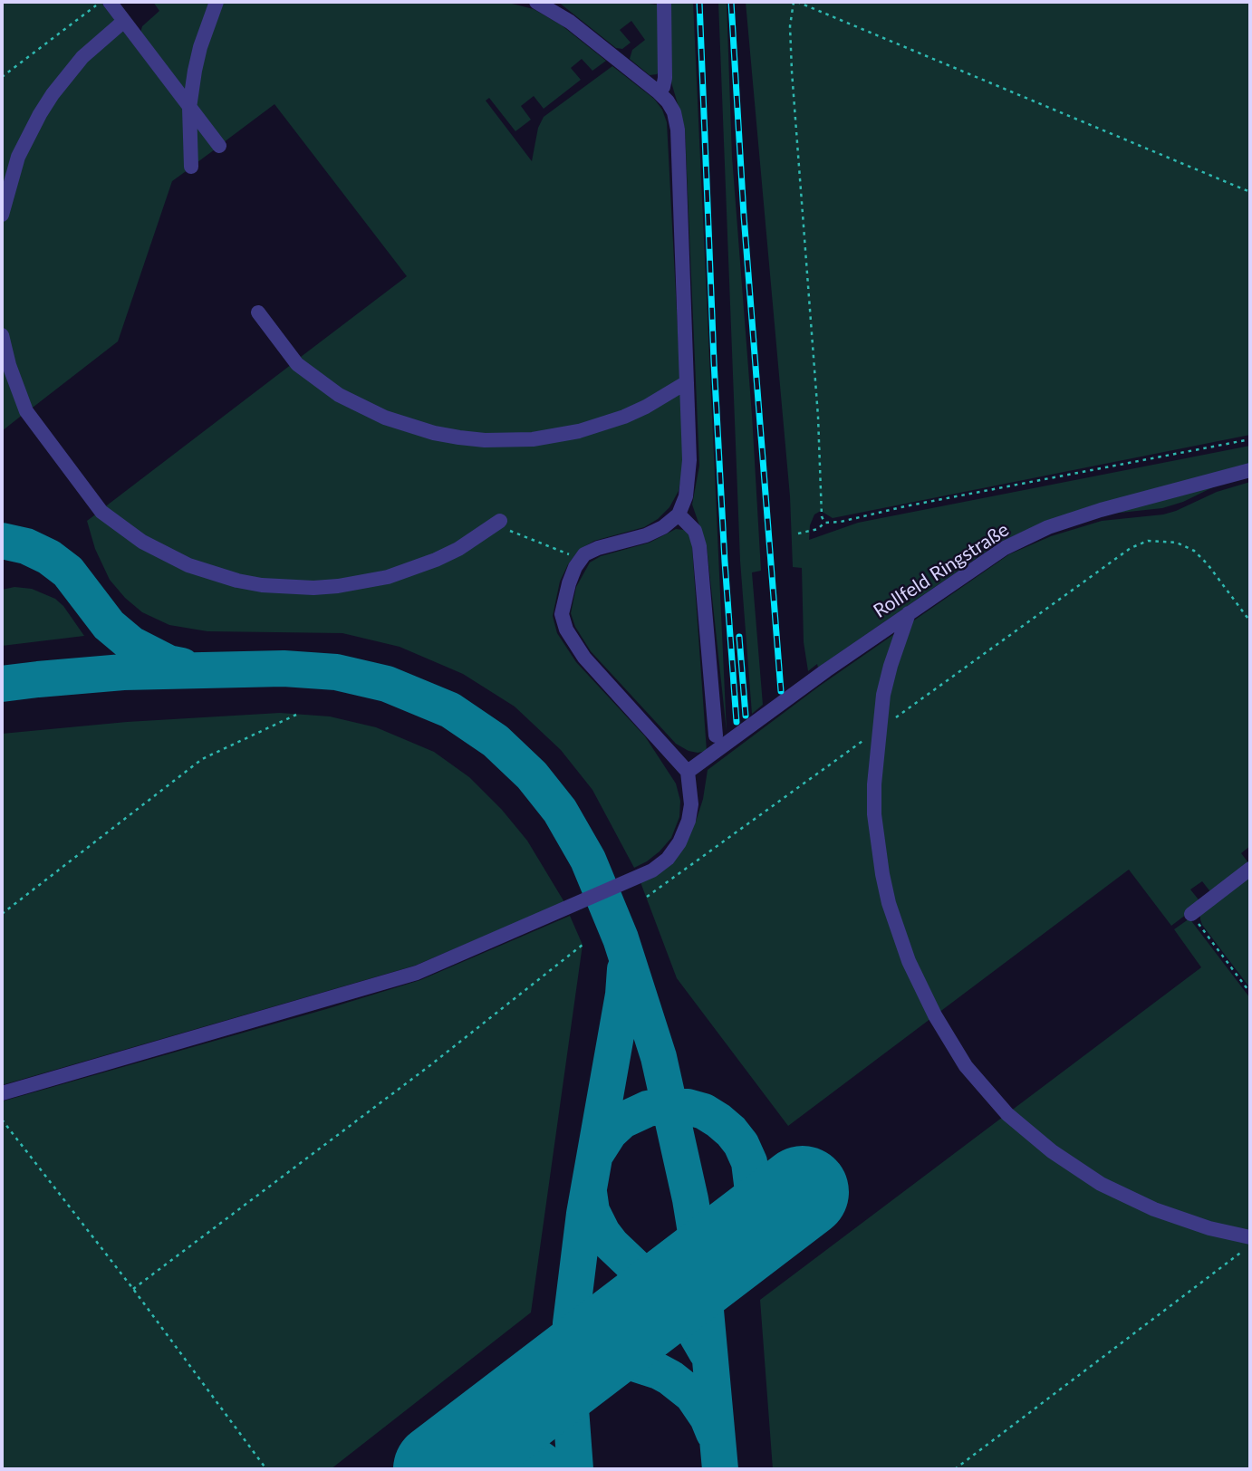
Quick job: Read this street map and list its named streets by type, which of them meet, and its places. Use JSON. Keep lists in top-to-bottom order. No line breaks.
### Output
{"streets":{"lane":["Rollfeld Ringstraße"]}}
